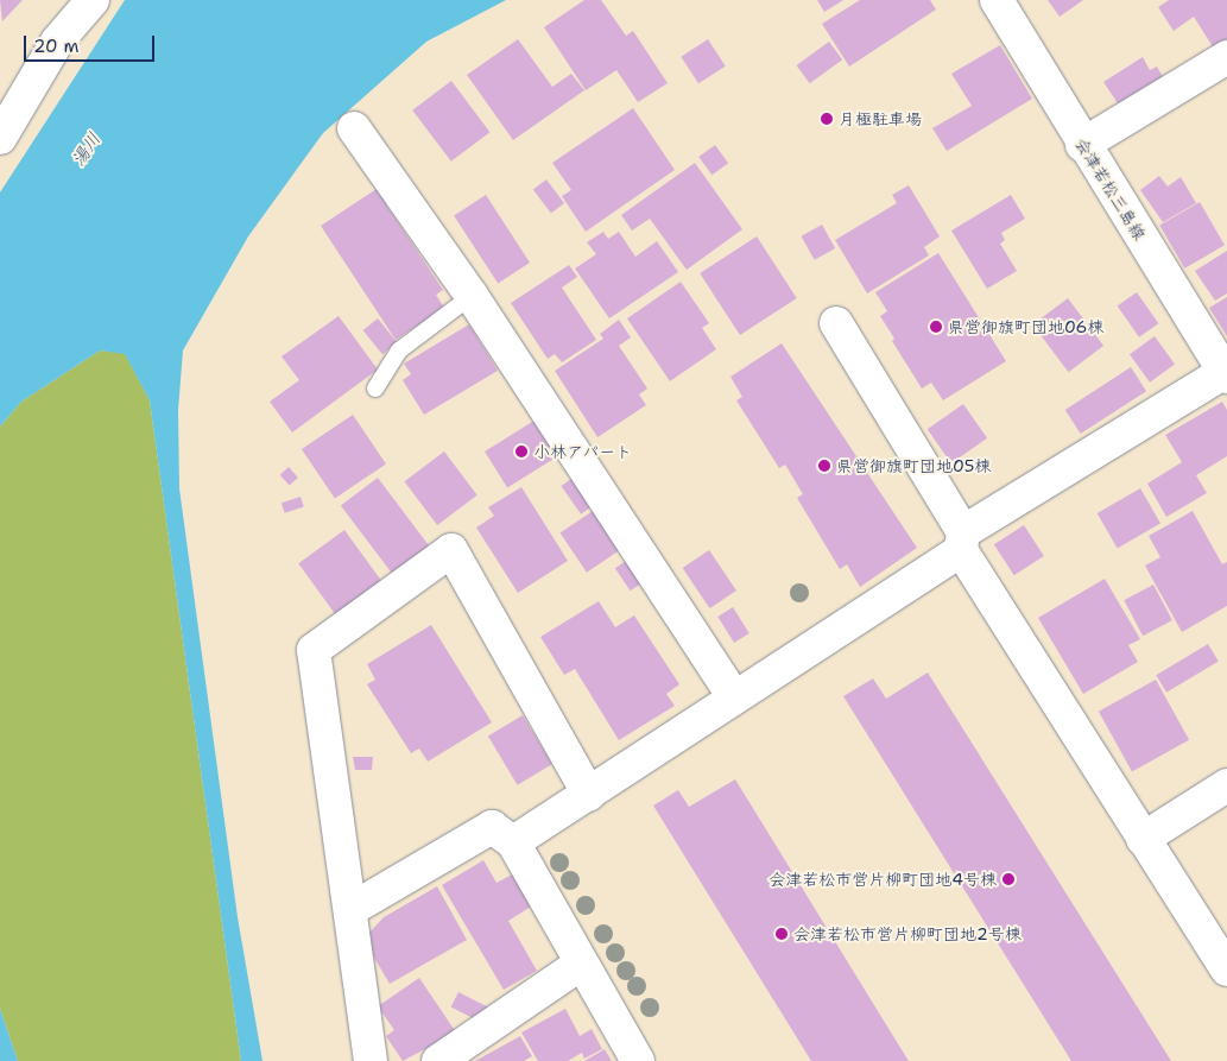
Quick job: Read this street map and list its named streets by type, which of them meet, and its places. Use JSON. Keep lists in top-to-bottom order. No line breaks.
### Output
{"streets":{"street":["会津若松三島線"]},"water":["湯川"],"places":["月極駐車場","県営御旗町団地06棟","小林アパート","県営御旗町団地05棟","会津若松市営片柳町団地4号棟","会津若松市営片柳町団地2号棟"],"scale_bar":"20 m"}
